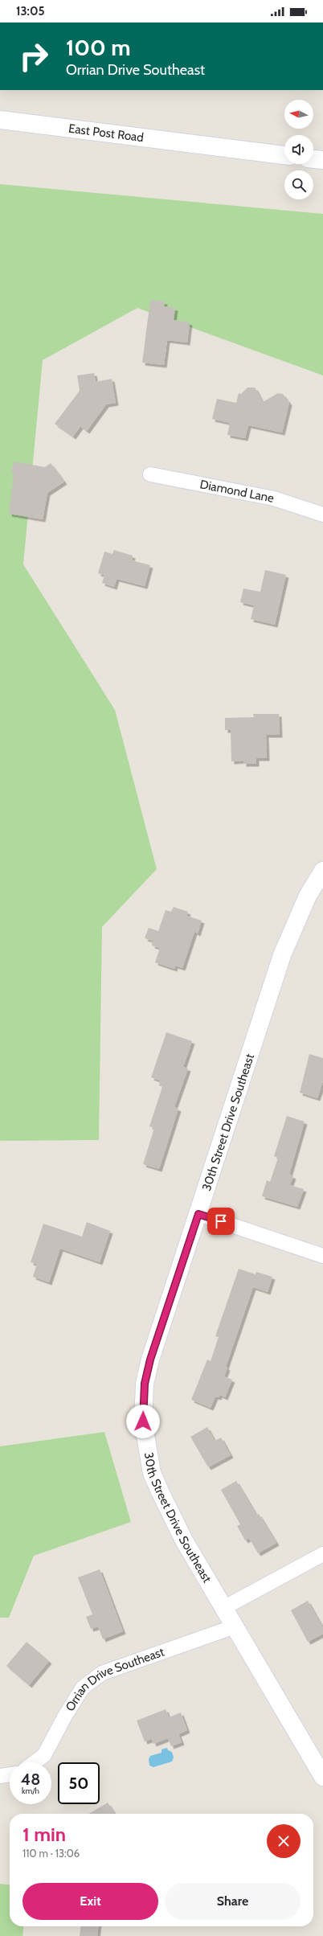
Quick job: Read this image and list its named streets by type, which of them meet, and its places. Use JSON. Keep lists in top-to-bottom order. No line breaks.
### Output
{"streets":{"main road":["East Post Road","30th Street Drive Southeast"],"street":["Diamond Lane","Orrian Drive Southeast"]},"crossings":[["30th Street Drive Southeast","Orrian Drive Southeast"]],"north":"left","page":{"status":"13:05","turn":["100 m","Orrian Drive Southeast"],"speed":"48 km/h","limit":"50","heading":["1 min","110 m · 13:06"],"buttons":["Exit","Share"]}}
